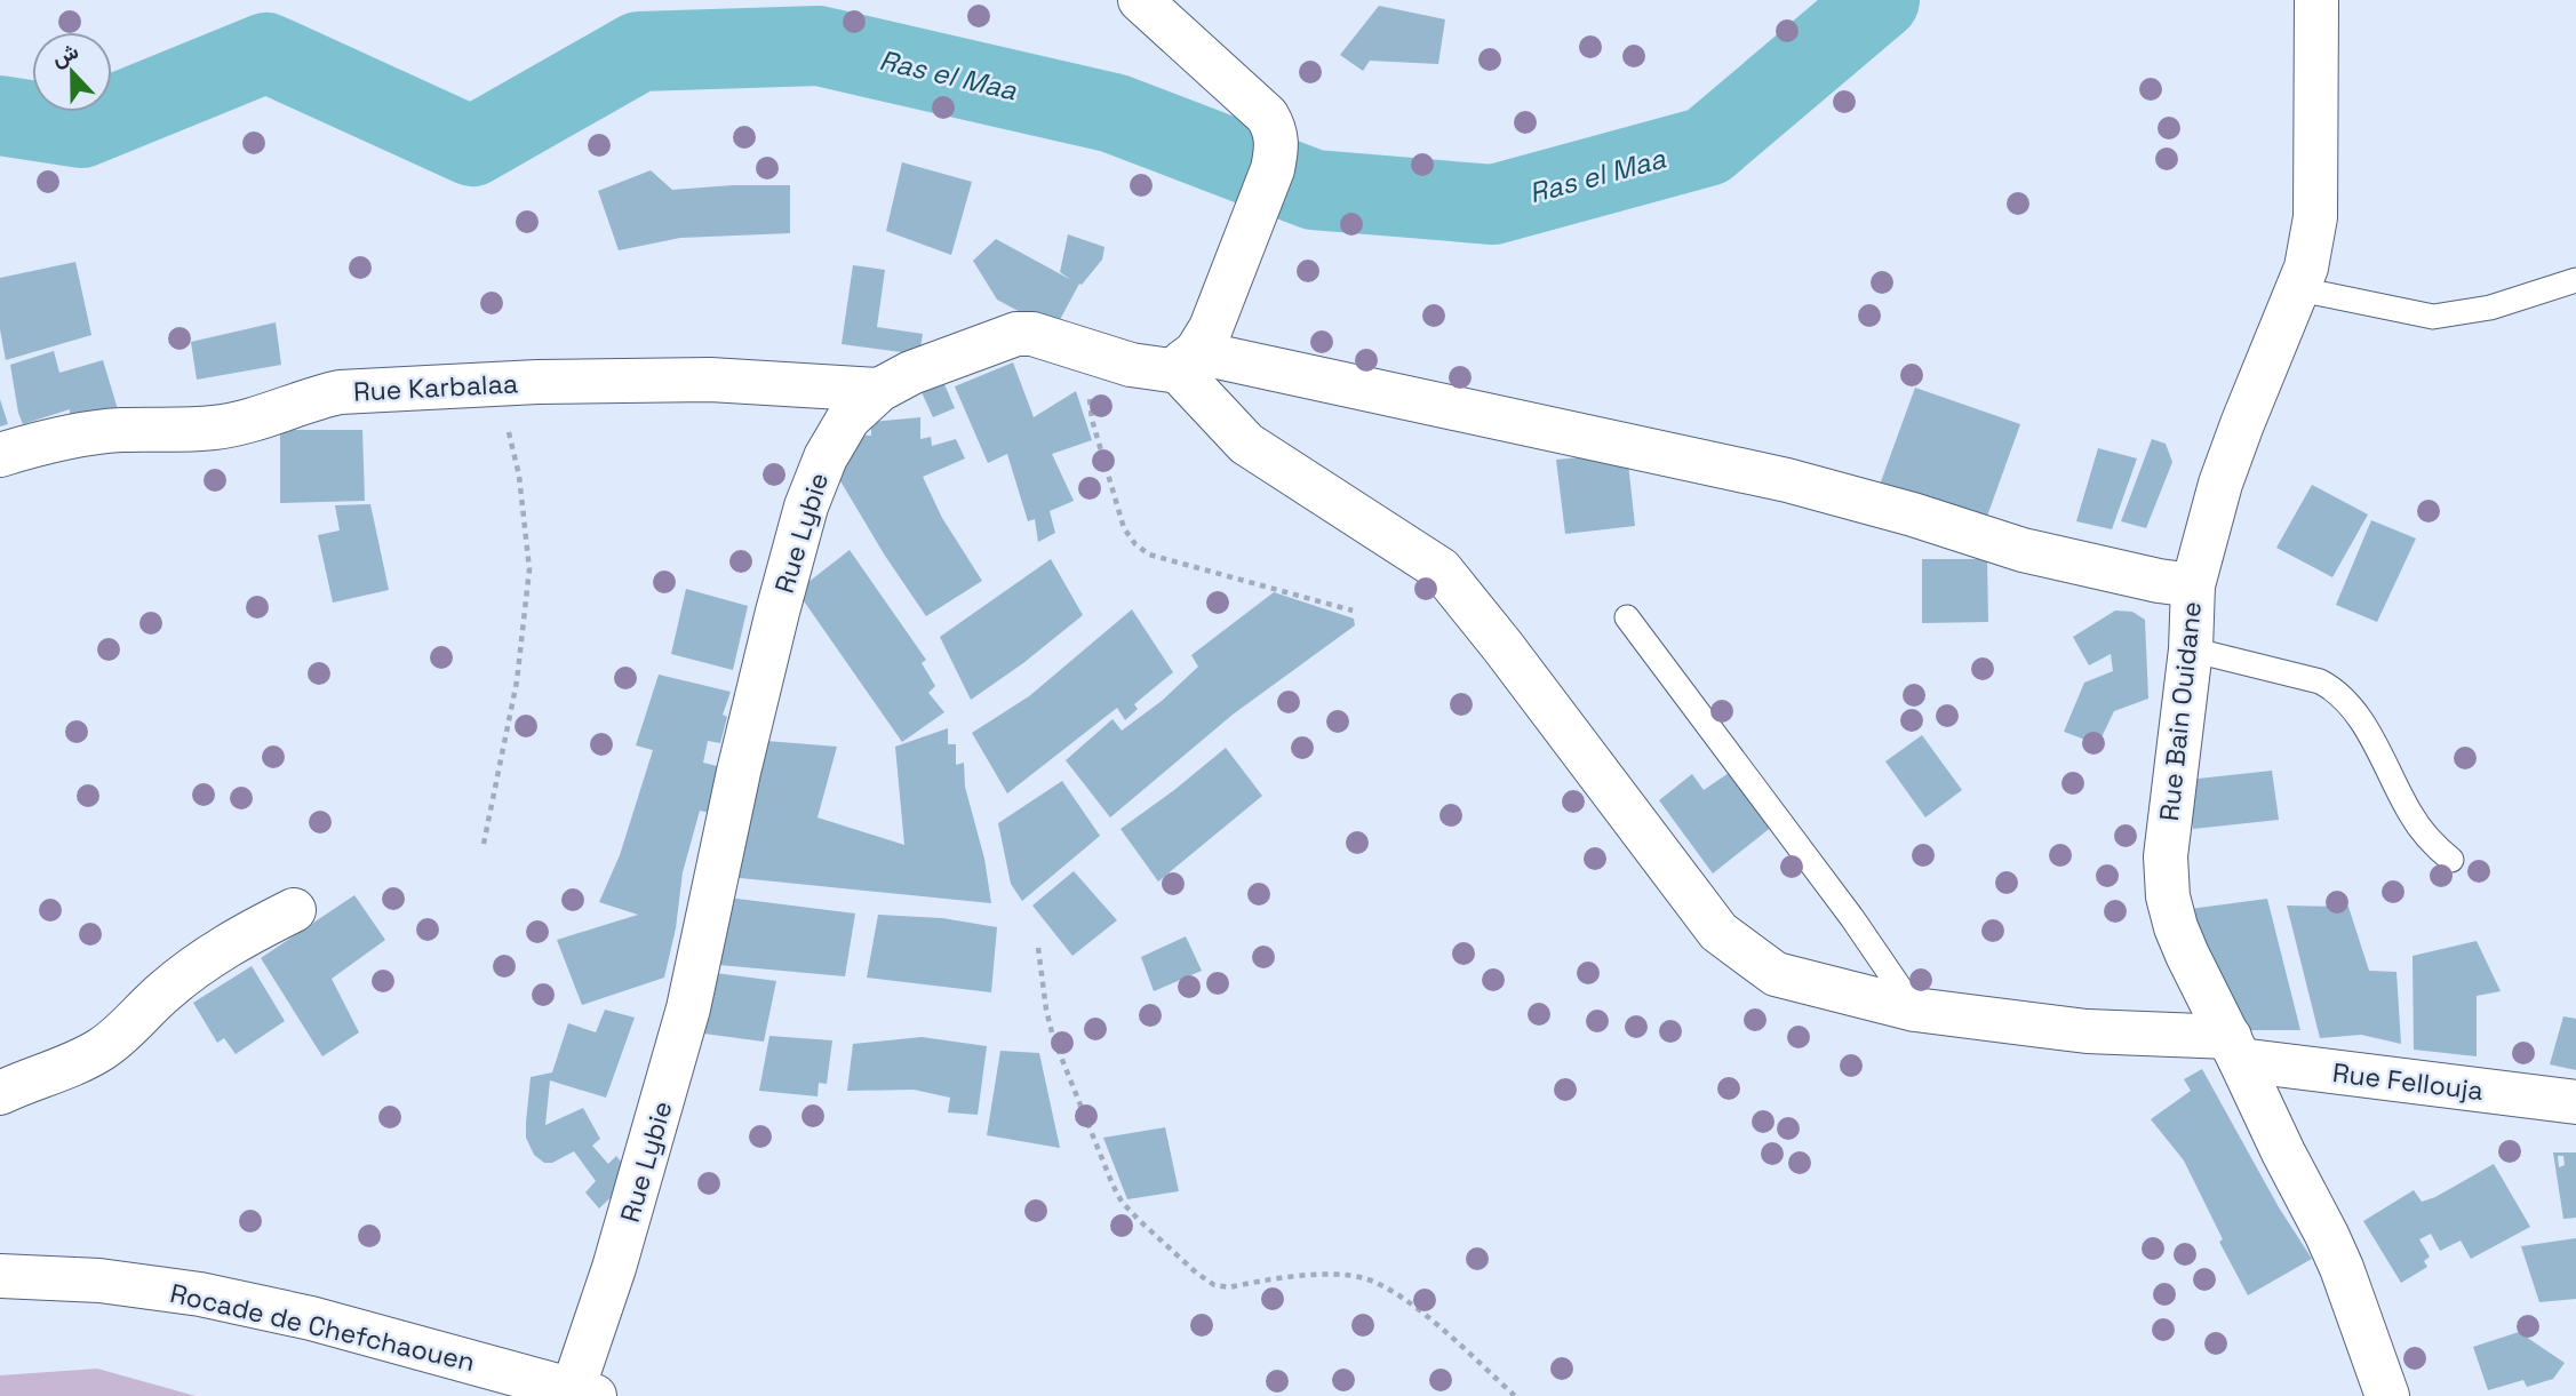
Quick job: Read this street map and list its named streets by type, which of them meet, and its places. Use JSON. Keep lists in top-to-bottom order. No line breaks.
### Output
{"streets":{"street":["Rue Karbalaa","Rue Lybie","Rue Bain Ouidane","Rue Fellouja","Rocade de Chefchaouen"]},"crossings":[["Rue Karbalaa","Rue Lybie"],["Rue Lybie","Rue Bain Ouidane"],["Rue Lybie","Rue Fellouja"],["Rue Lybie","Rocade de Chefchaouen"],["Rue Bain Ouidane","Rue Fellouja"]],"water":["Ras el Maa"],"north":"top"}
